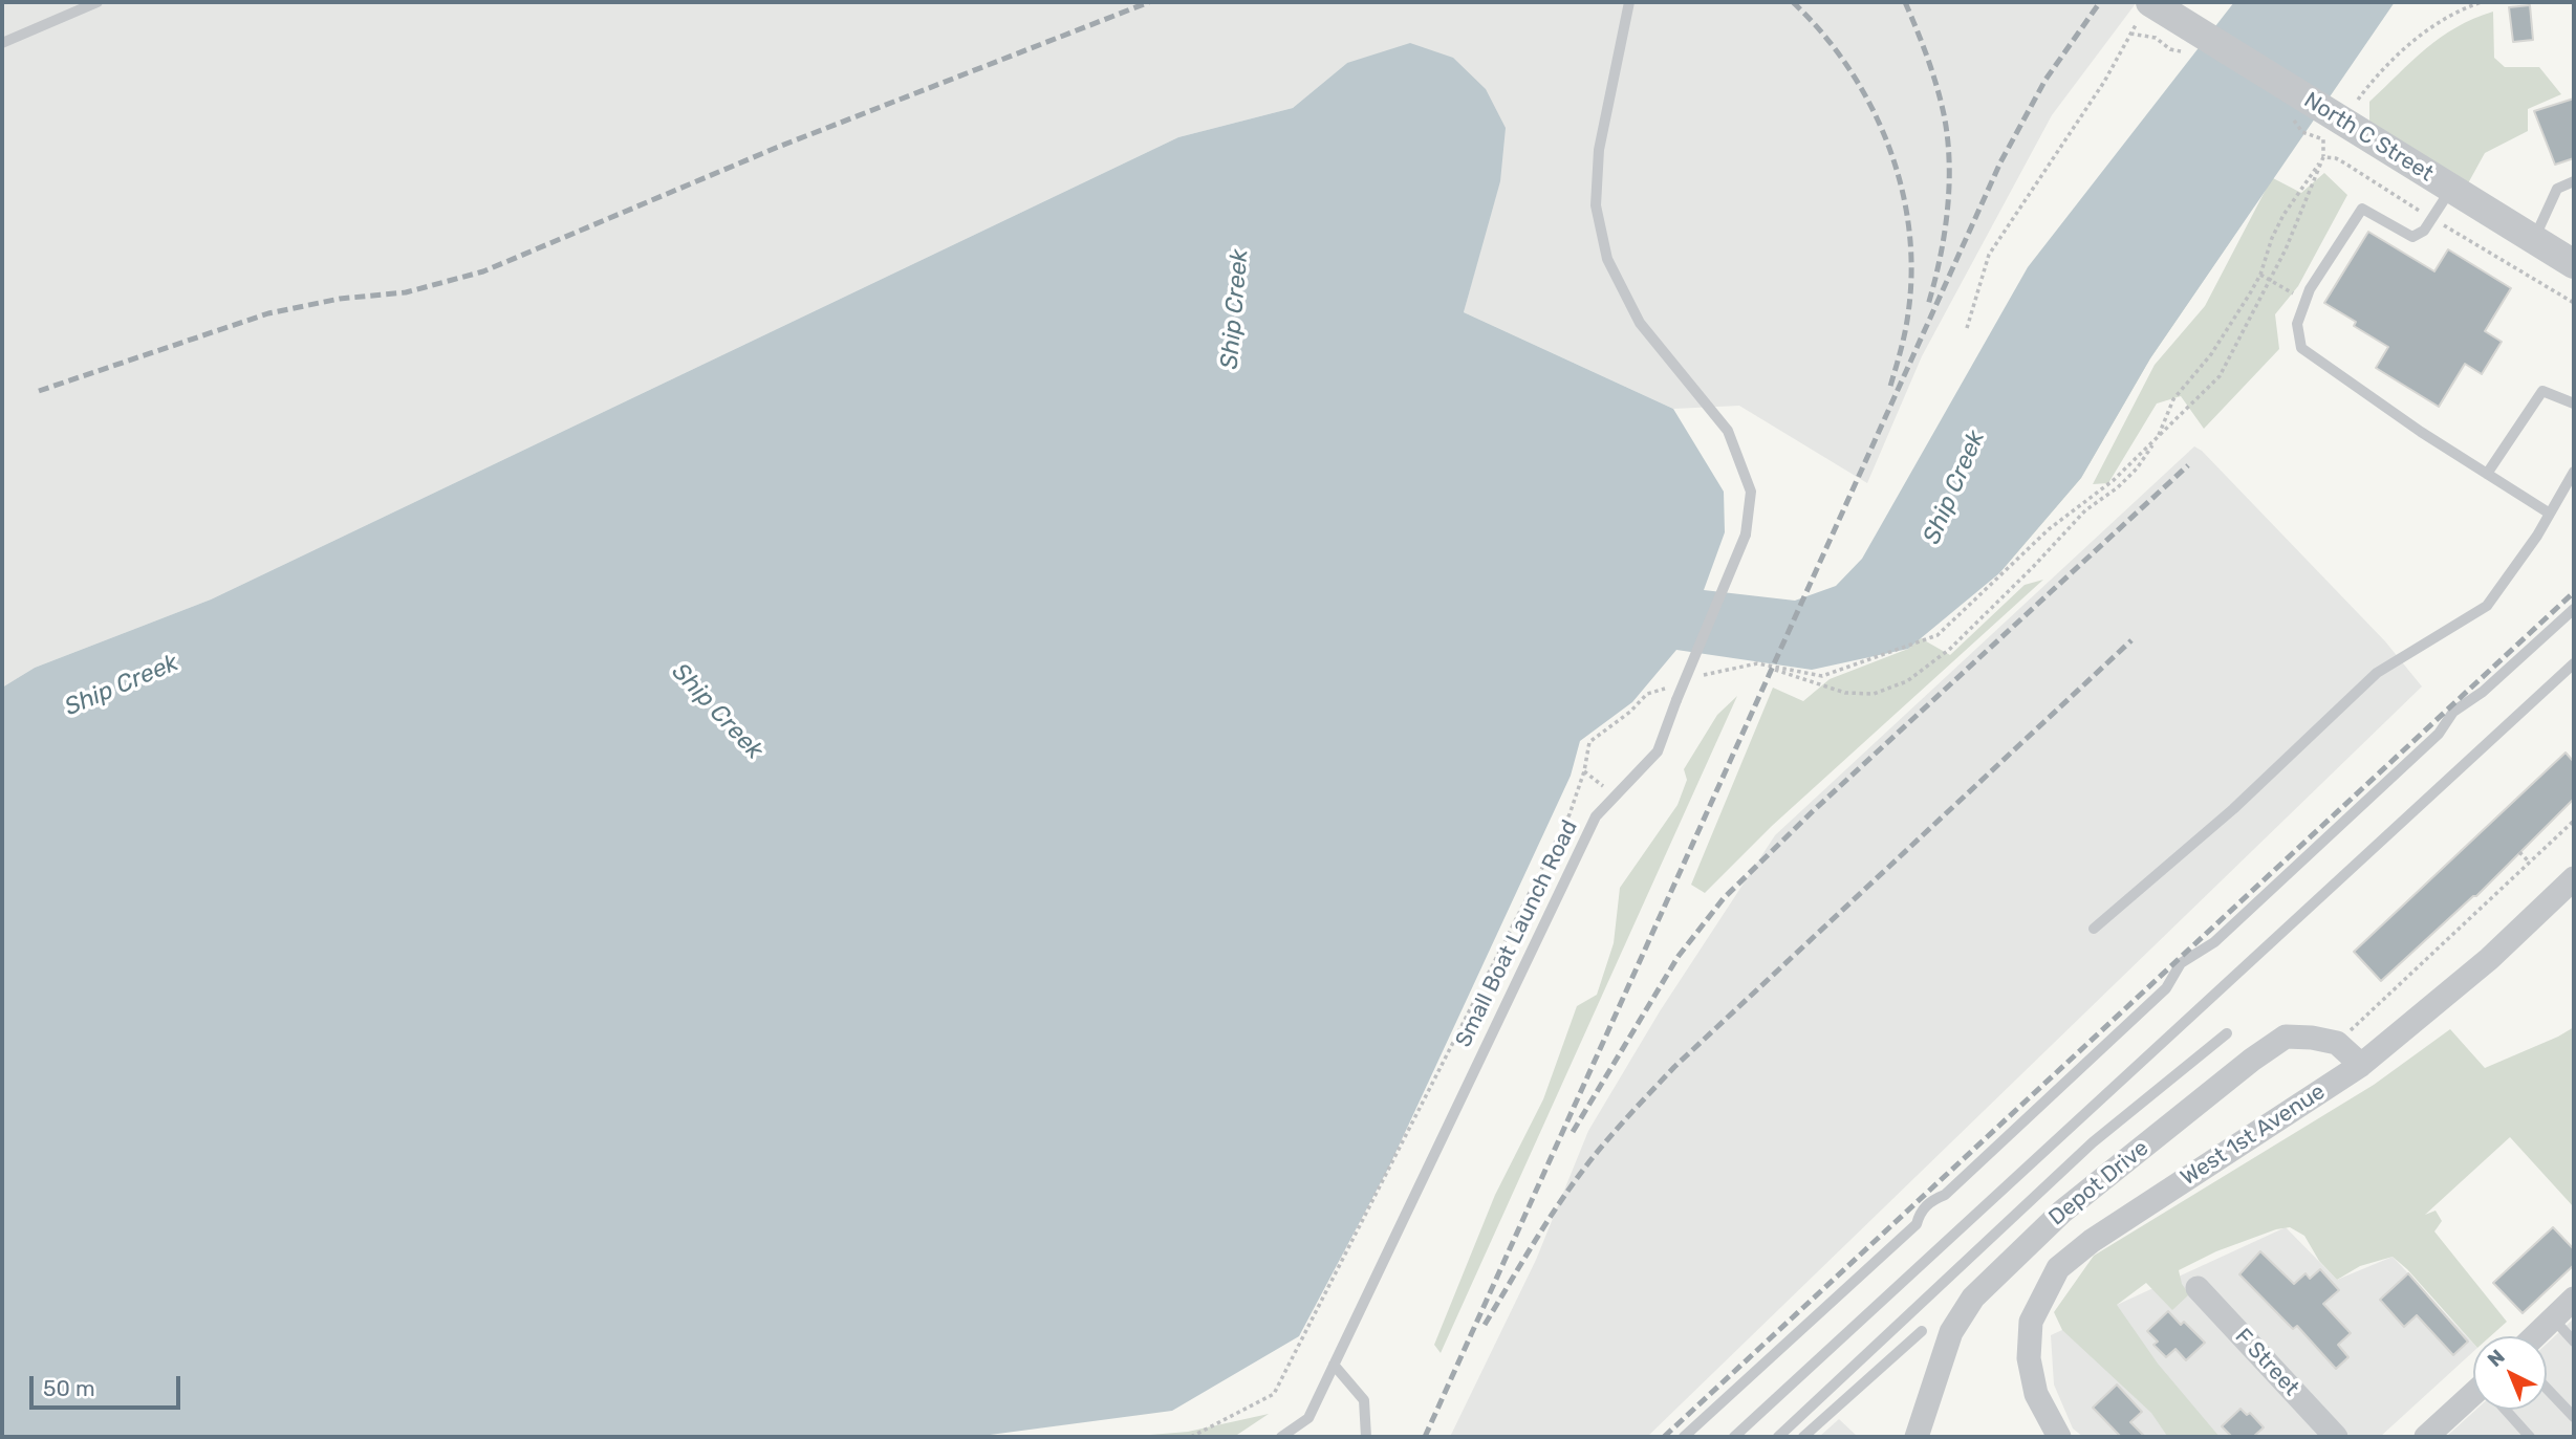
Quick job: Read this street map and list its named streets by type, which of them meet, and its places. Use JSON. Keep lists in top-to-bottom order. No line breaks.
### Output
{"streets":{"street":["North C Street","West 1st Avenue","Depot Drive","F Street"],"lane":["Small Boat Launch Road"]},"crossings":[["West 1st Avenue","Depot Drive"]],"water":["Ship Creek"],"scale_bar":"50 m","north":"top left"}
